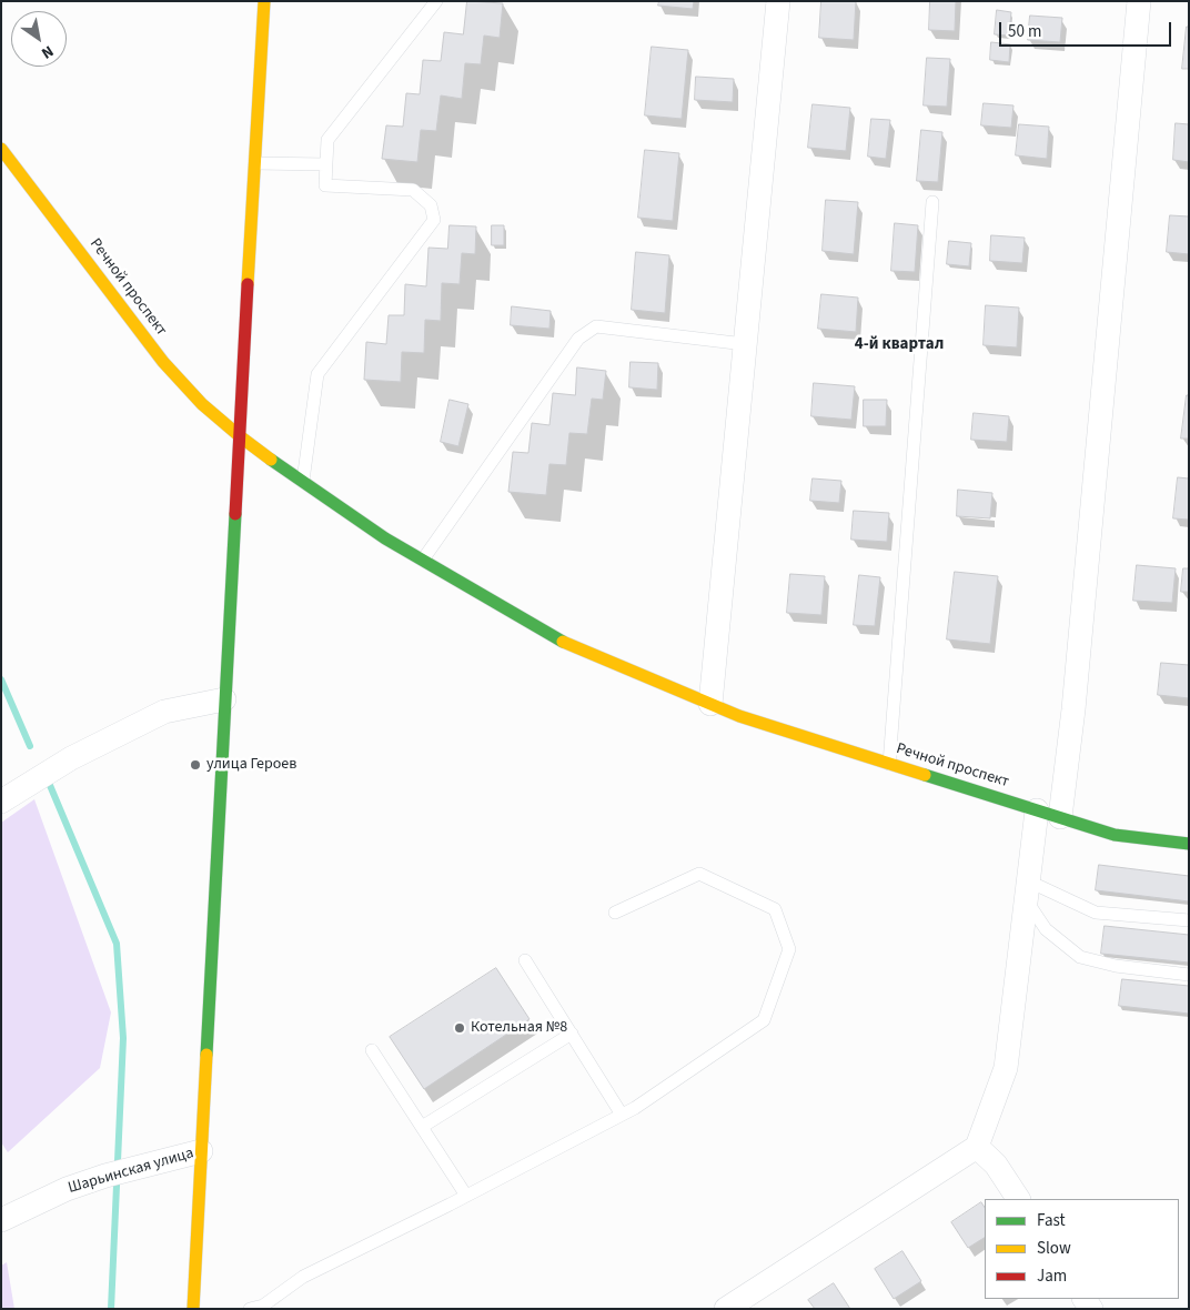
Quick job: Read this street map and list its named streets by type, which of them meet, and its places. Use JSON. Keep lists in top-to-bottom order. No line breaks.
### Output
{"streets":{"street":["Речной проспект","Шарьинская улица"]},"districts":["4-й квартал"],"places":["улица Героев","Котельная №8"],"legend":["Fast","Slow","Jam"],"scale_bar":"50 m","north":"bottom right"}
